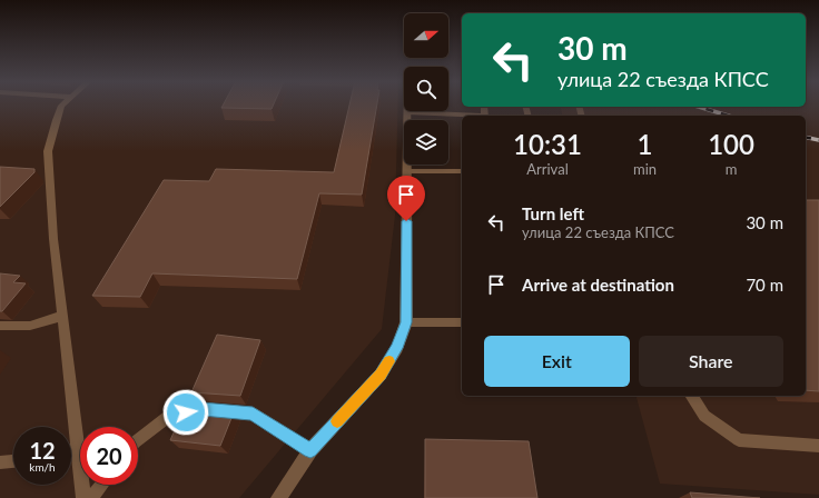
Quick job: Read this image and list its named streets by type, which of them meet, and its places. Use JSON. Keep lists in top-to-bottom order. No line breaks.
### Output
{"north":"right","page":{"turn":["30 m","улица 22 съезда КПСС"],"eta":["10:31","Arrival","1","min","100","m"],"list":[{"name":"Turn left","note":"улица 22 съезда КПСС","value":"30 m"},{"name":"Arrive at destination","value":"70 m"}],"buttons":["Exit","Share"],"speed":"12 km/h","limit":"20"}}
